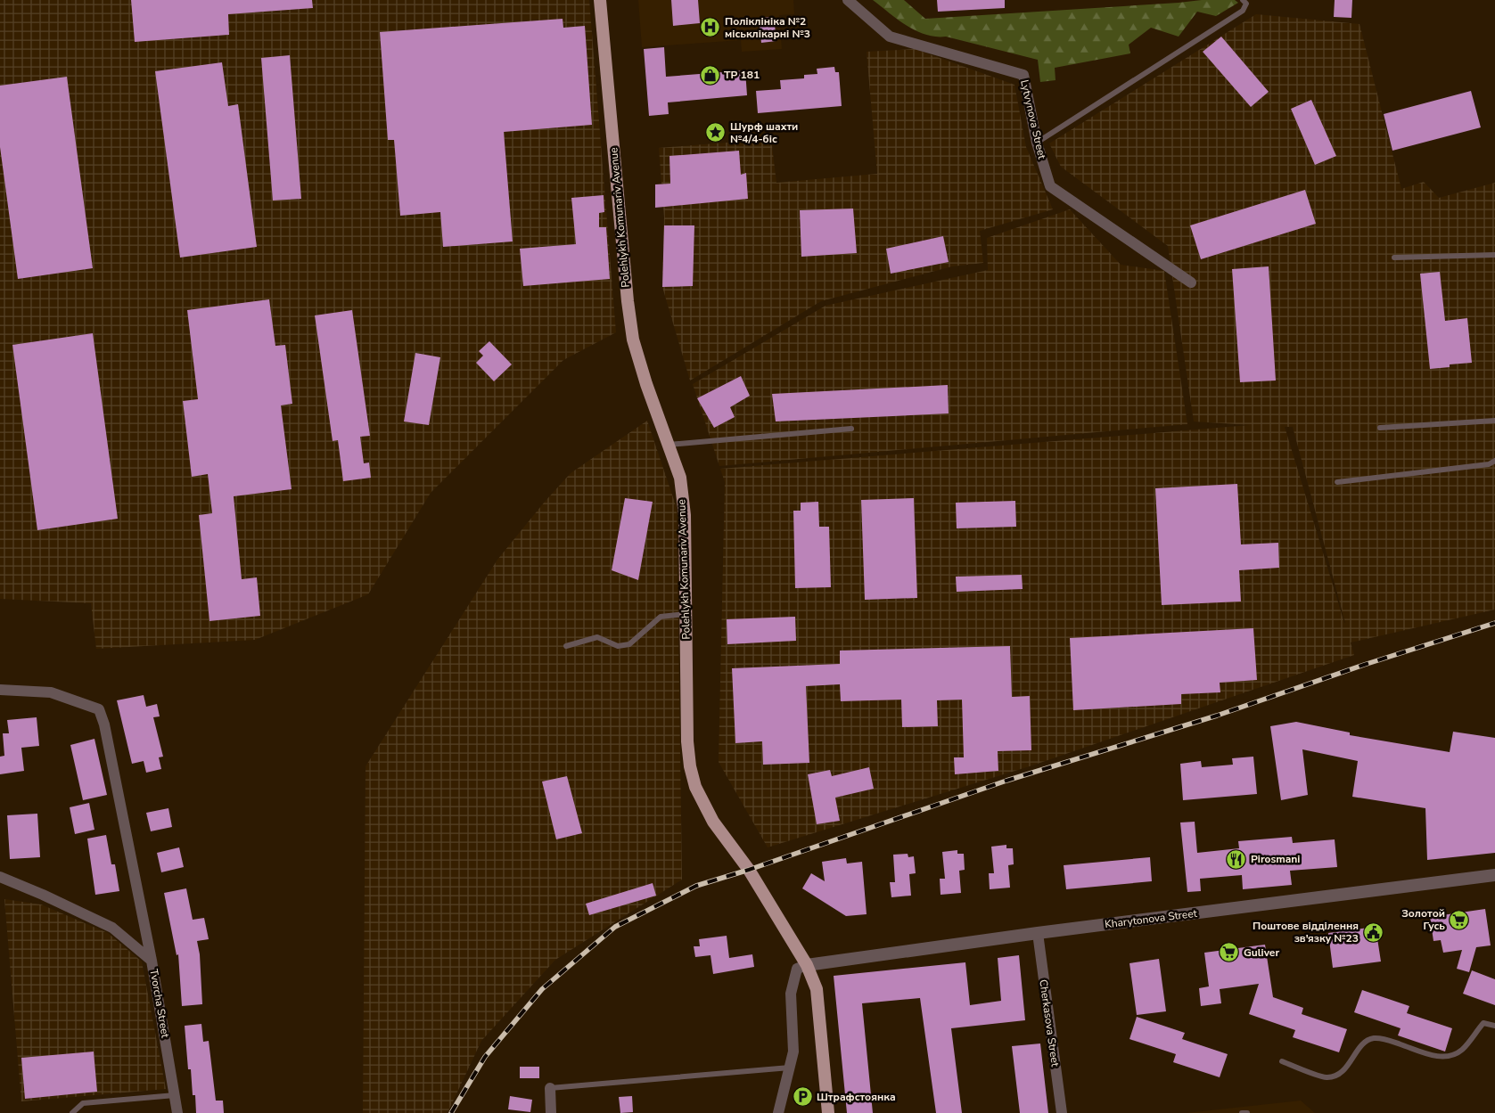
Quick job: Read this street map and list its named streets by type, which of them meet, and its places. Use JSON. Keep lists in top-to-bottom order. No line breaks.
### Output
{"streets":{"main road":["Polehlykh Komunariv Avenue"],"street":["Lytvynova Street","Kharytonova Street","Tvorcha Street","Cherkasova Street"]},"crossings":[["Polehlykh Komunariv Avenue","Kharytonova Street"],["Kharytonova Street","Cherkasova Street"]],"places":{"hospital":["Поліклініка №2 міськлікарні №3"],"shop":["TP 181"],"place":["Шурф шахти №4/4-біс"],"restaurant":["Pirosmani"],"supermarket":["Золотой Гусь","Guliver"],"public building":["Поштове відділення зв'язку №23"],"parking":["Штрафстоянка"]}}
